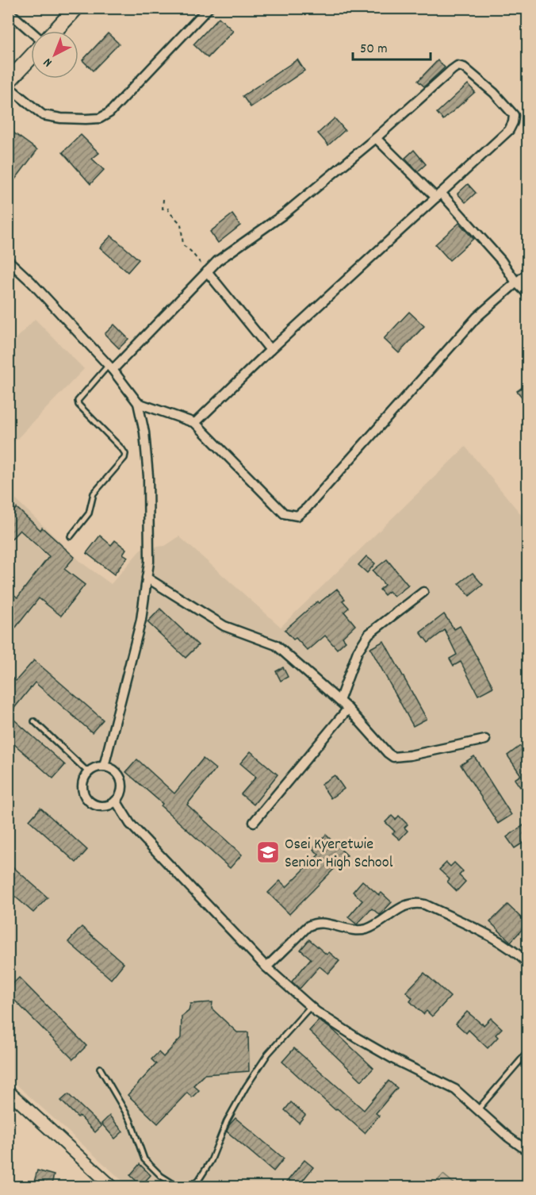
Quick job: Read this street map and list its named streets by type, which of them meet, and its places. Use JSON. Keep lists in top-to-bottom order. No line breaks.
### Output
{"places":{"school or university":["Osei Kyeretwie Senior High School"]},"scale_bar":"50 m","north":"bottom left"}
